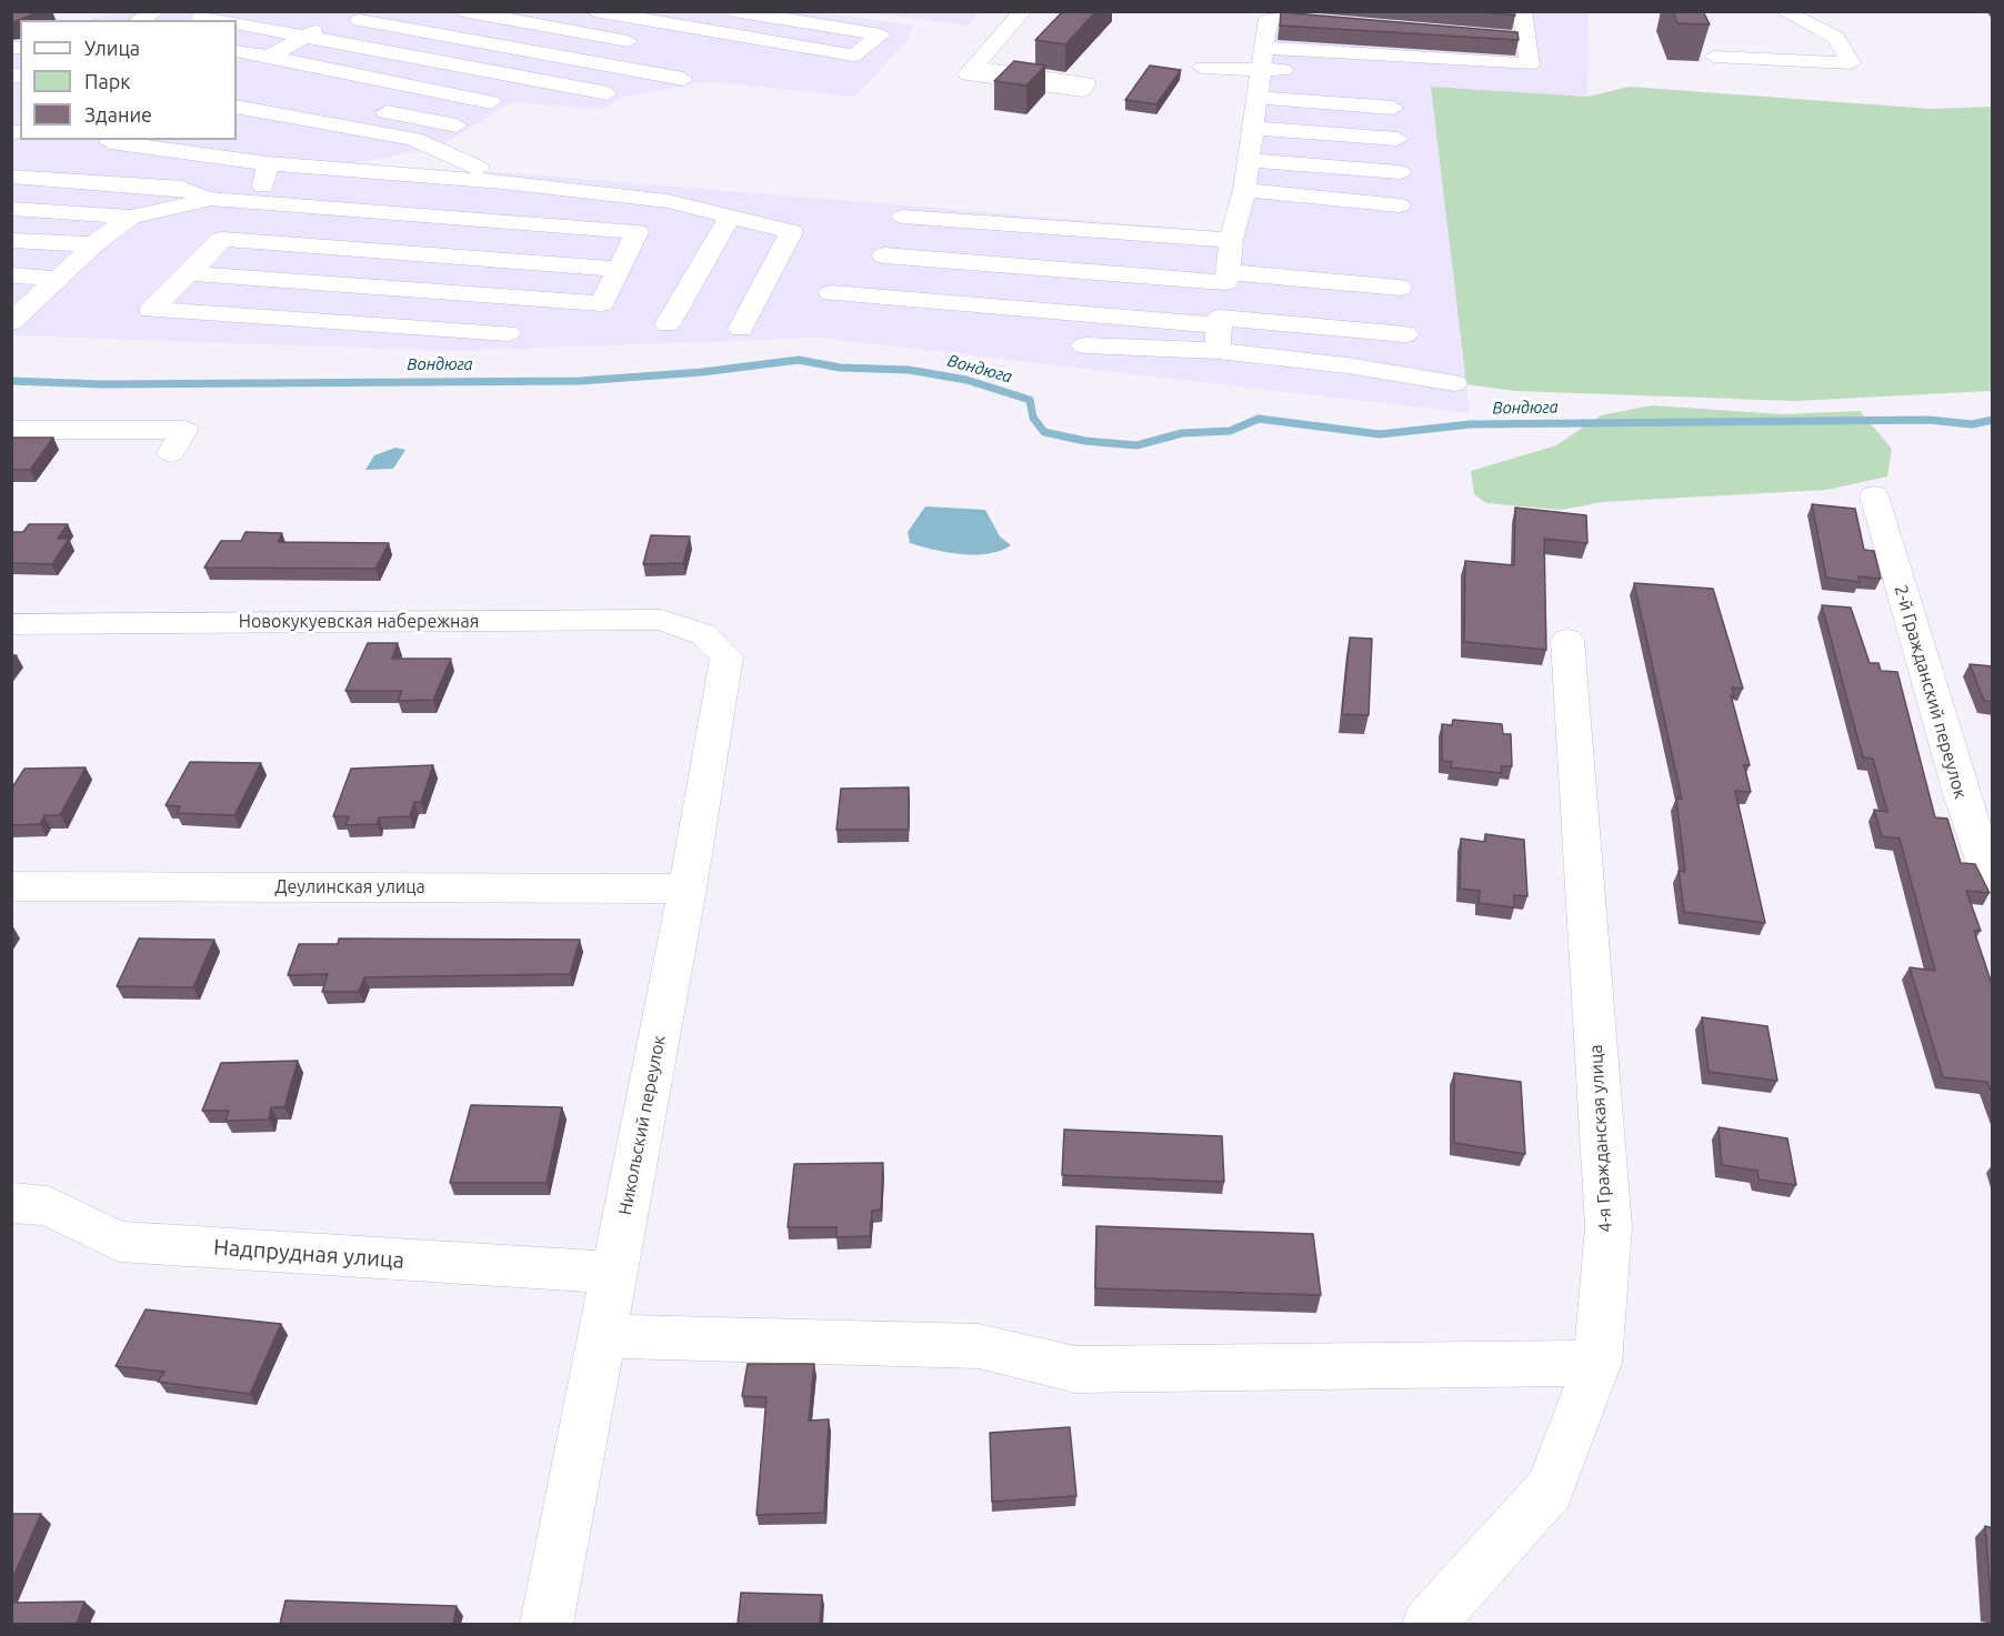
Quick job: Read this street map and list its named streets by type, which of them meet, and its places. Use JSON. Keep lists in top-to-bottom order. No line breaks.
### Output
{"streets":{"street":["Новокукуевская набережная","2-й Гражданский переулок","Деулинская улица","Никольский переулок","4-я Гражданская улица","Надпрудная улица"]},"crossings":[["Новокукуевская набережная","Никольский переулок"],["Деулинская улица","Никольский переулок"],["Никольский переулок","Надпрудная улица"]],"water":["Вондюга"],"legend":["Улица","Парк","Здание"]}
